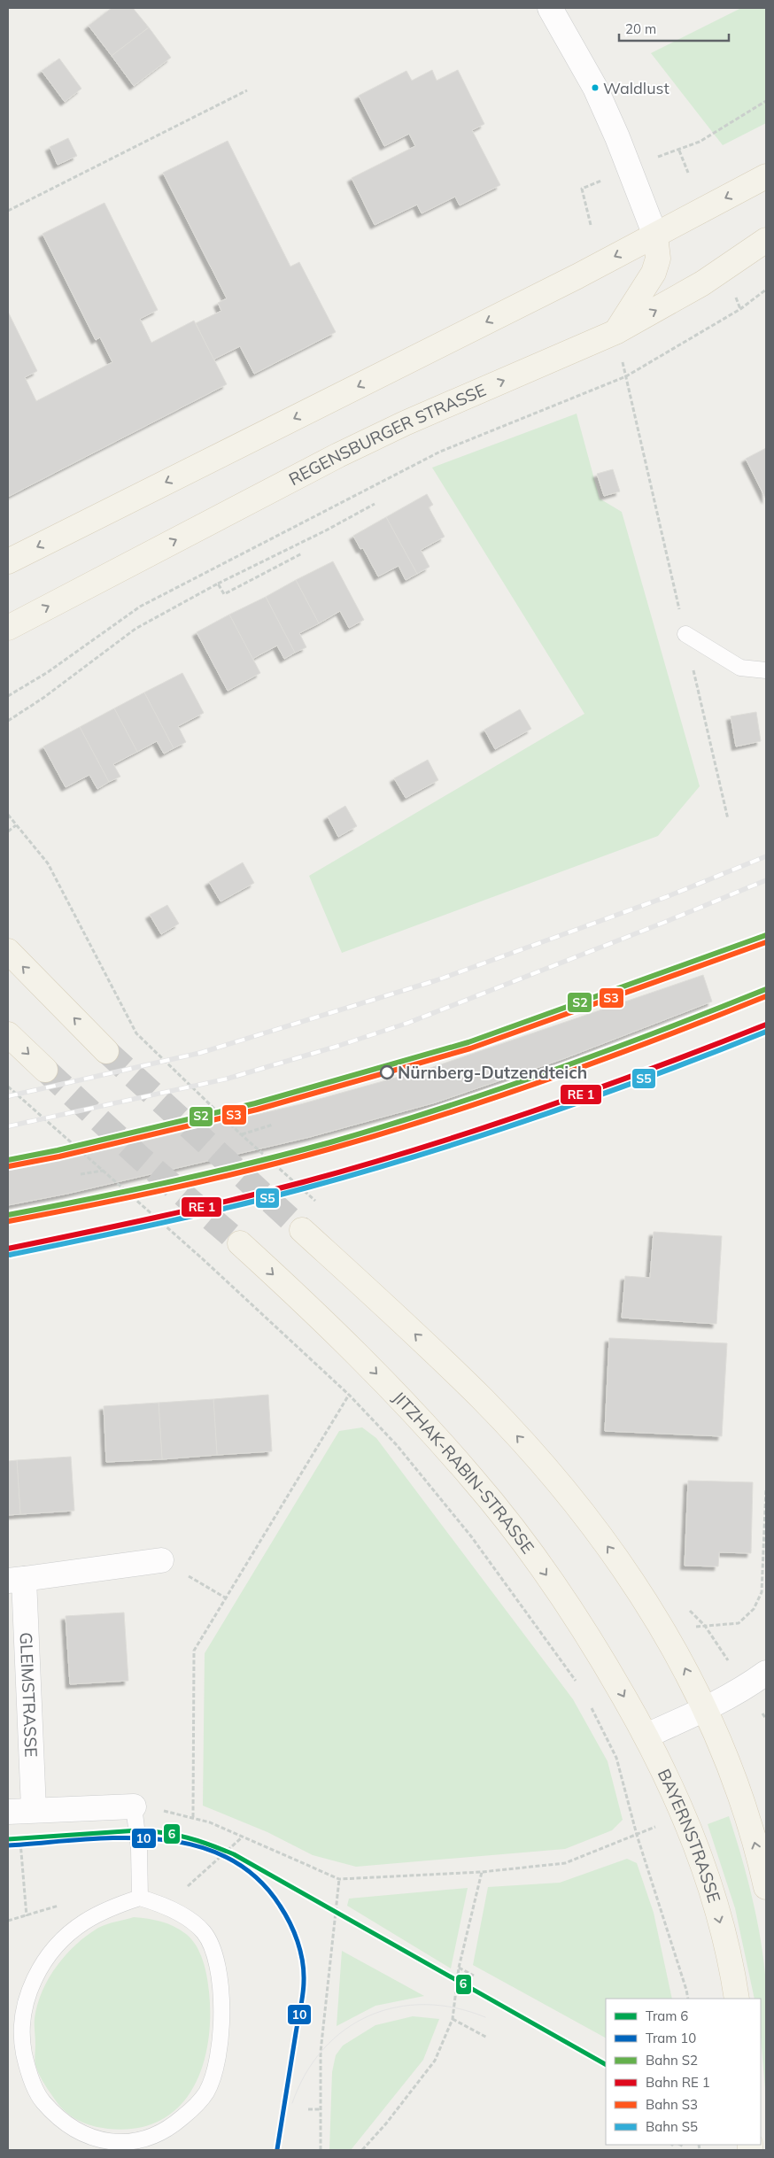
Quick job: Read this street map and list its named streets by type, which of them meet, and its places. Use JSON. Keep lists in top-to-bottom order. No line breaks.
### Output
{"streets":{"main road":["REGENSBURGER STRASSE","JITZHAK-RABIN-STRASSE","BAYERNSTRASSE"],"street":["GLEIMSTRASSE"]},"crossings":[["JITZHAK-RABIN-STRASSE","BAYERNSTRASSE"]],"places":["Waldlust","Nürnberg-Dutzendteich"],"lines":["rail line S2","rail line S3","rail line S5","tram line 6","tram line 10"],"legend":["Tram 6","Tram 10","Bahn S2","Bahn RE 1","Bahn S3","Bahn S5"],"scale_bar":"20 m"}
